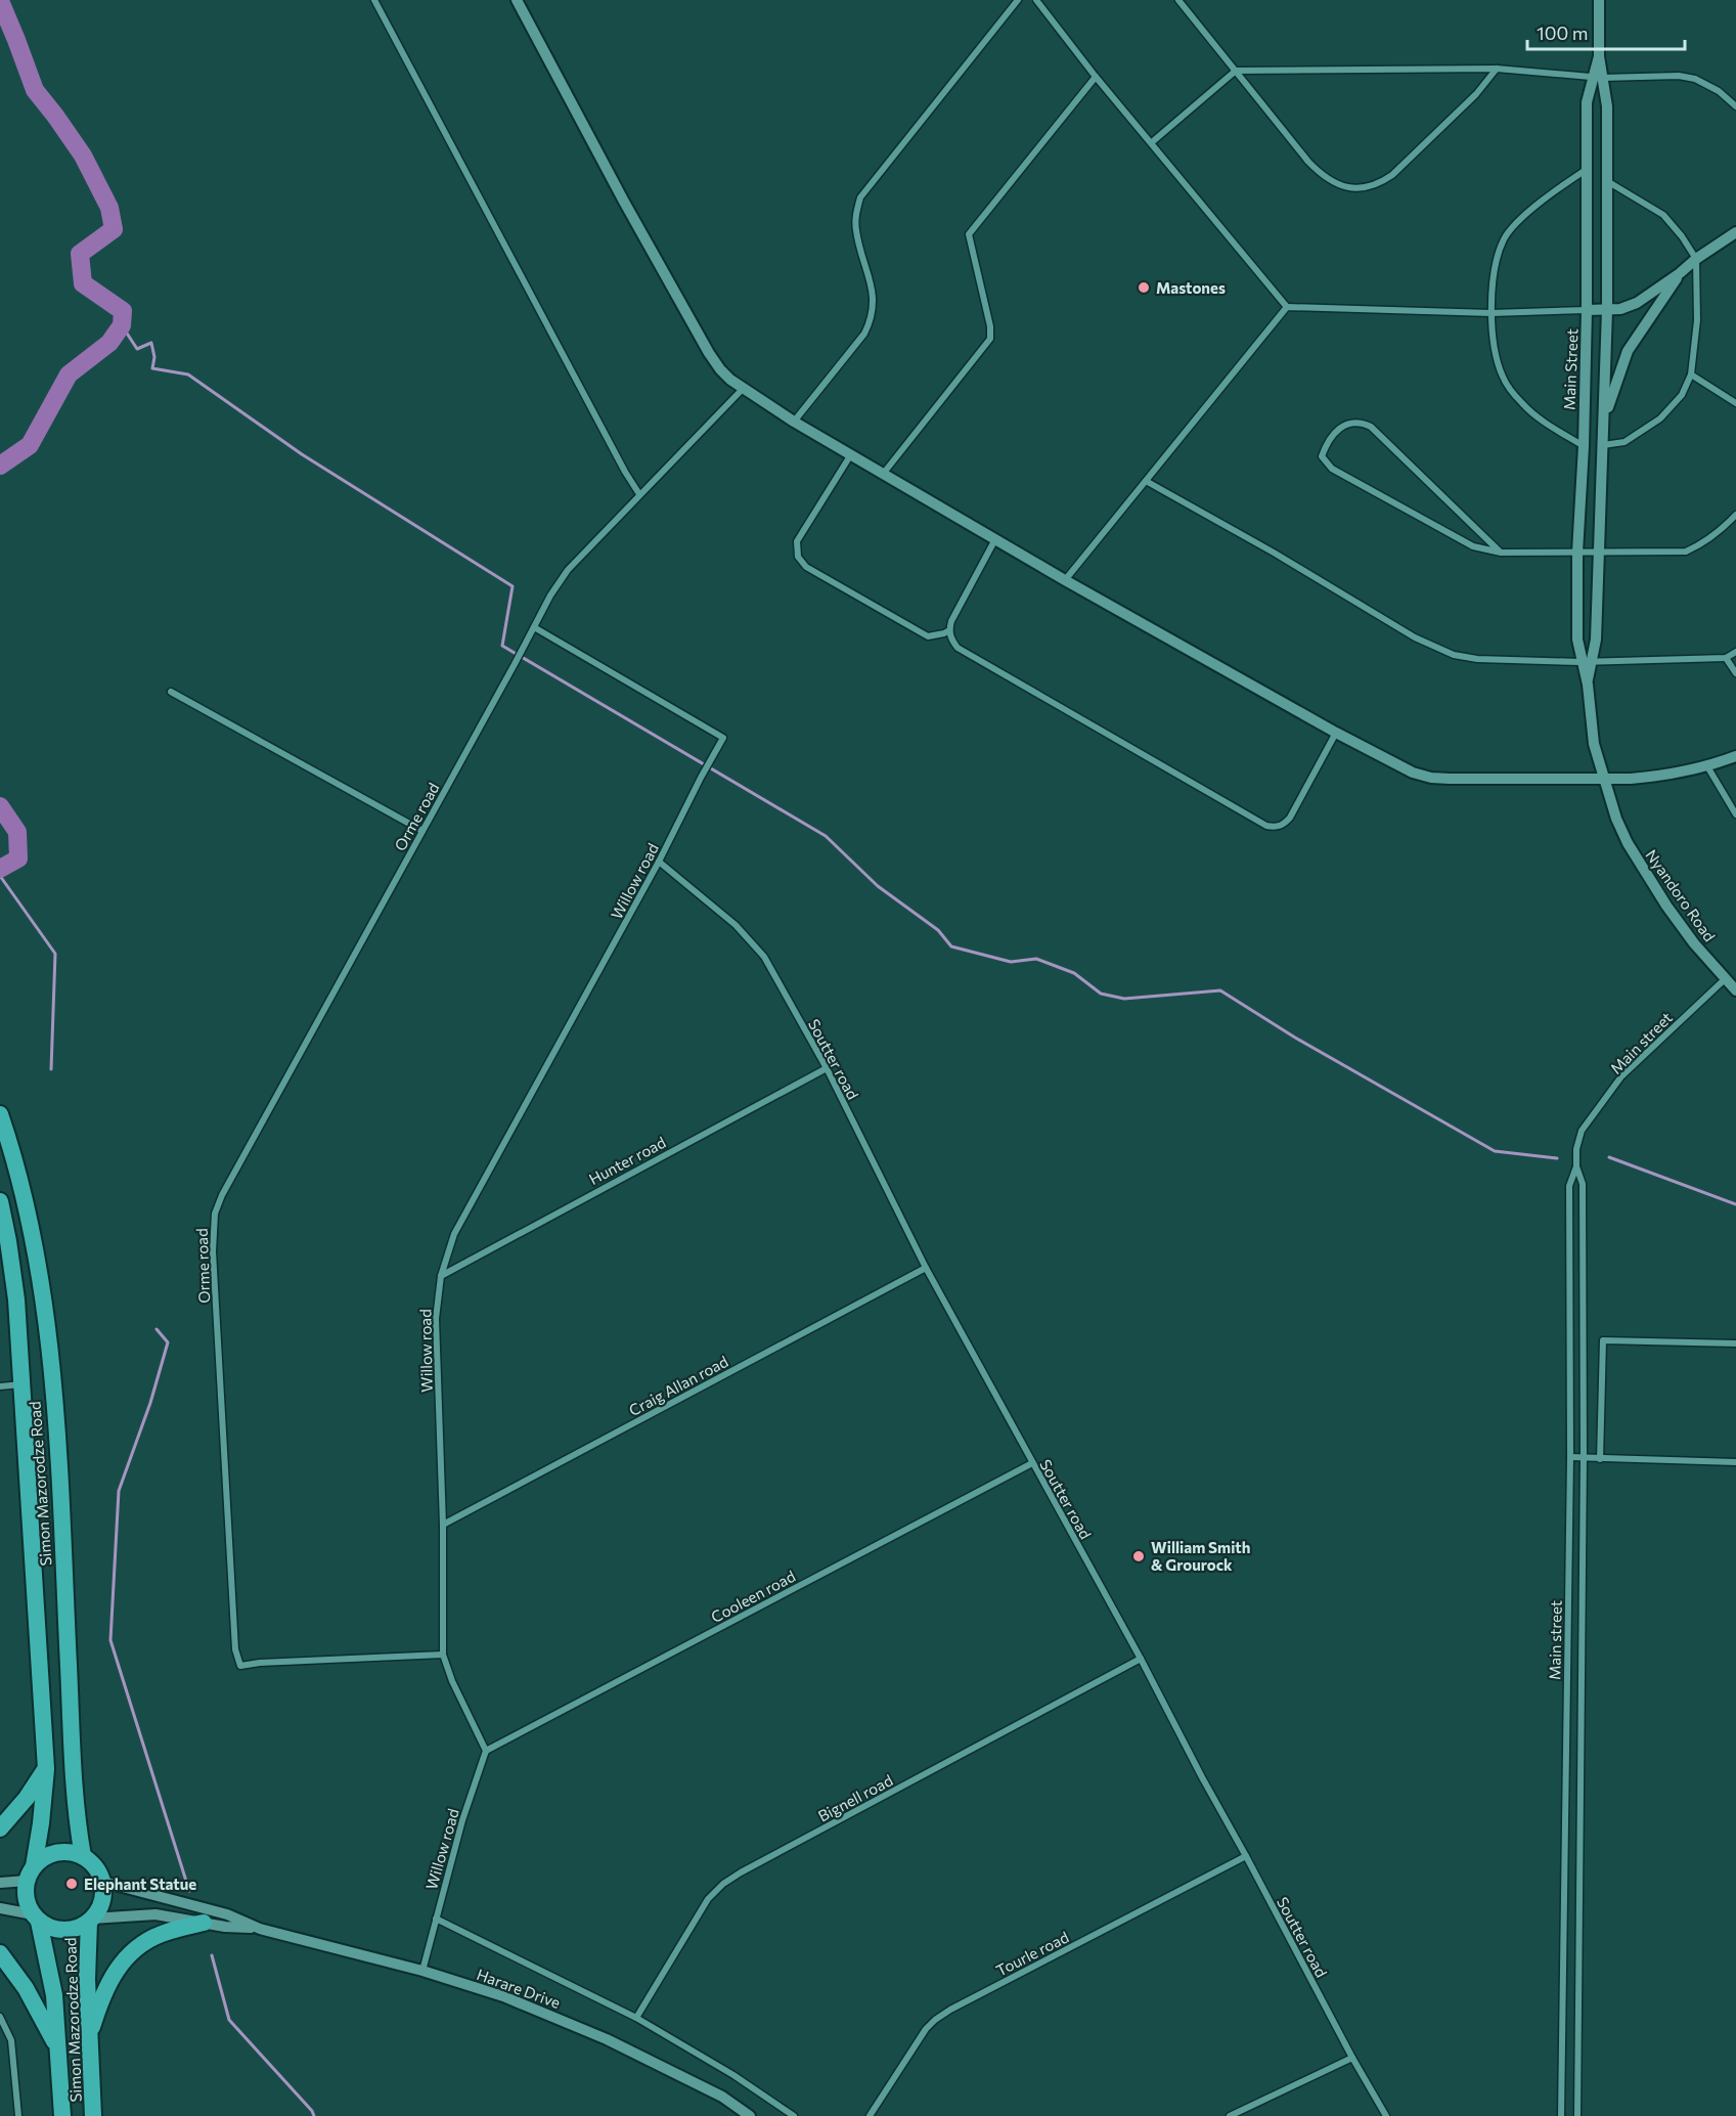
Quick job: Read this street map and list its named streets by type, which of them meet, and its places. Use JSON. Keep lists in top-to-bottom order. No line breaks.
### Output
{"streets":{"highway":["Simon Mazorodze Road"],"street":["Main Street","Orme road","Willow road","Nyandoro Road","Main street","Soutter road","Hunter road","Craig Allan road","Cooleen road","Bignell road","Tourle road","Harare Drive"]},"crossings":[["Main Street","Nyandoro Road"],["Orme road","Willow road"],["Willow road","Soutter road"],["Willow road","Hunter road"],["Willow road","Craig Allan road"],["Willow road","Cooleen road"],["Willow road","Harare Drive"],["Nyandoro Road","Main street"],["Soutter road","Hunter road"],["Soutter road","Craig Allan road"],["Soutter road","Cooleen road"],["Soutter road","Bignell road"],["Soutter road","Tourle road"],["Simon Mazorodze Road","Harare Drive"]],"places":["Mastones","William Smith & Grourock","Elephant Statue"],"scale_bar":"100 m"}
